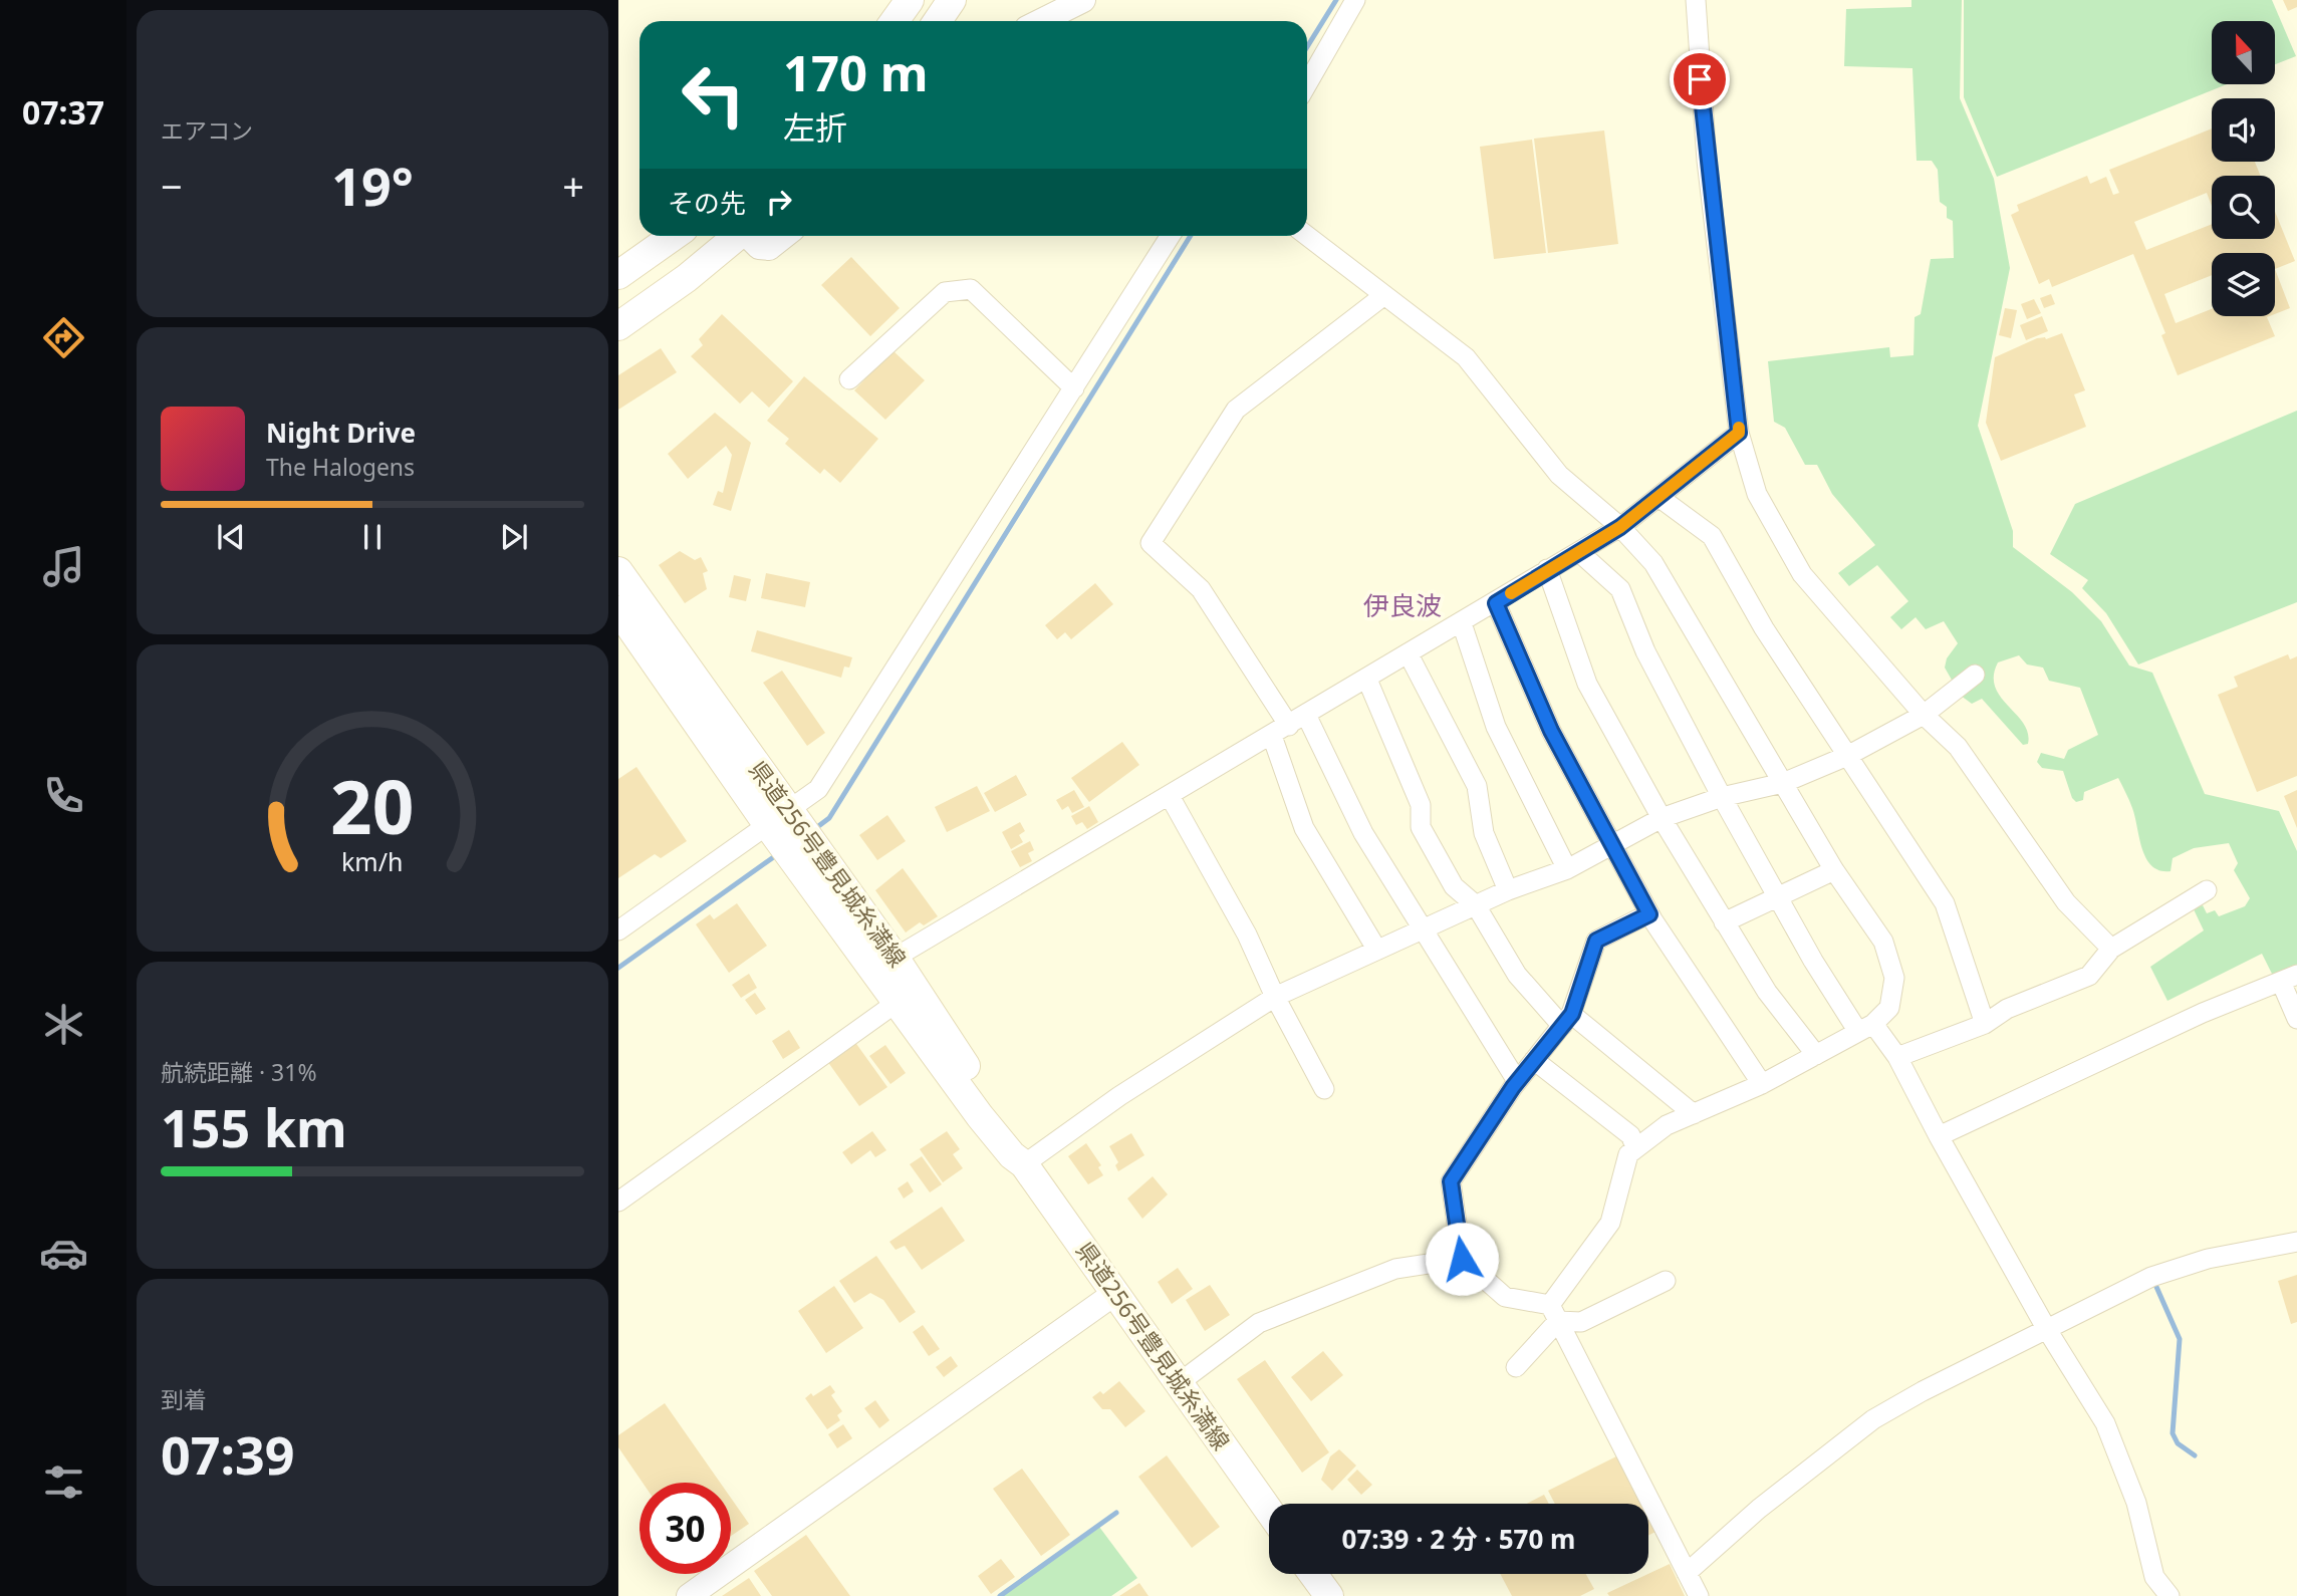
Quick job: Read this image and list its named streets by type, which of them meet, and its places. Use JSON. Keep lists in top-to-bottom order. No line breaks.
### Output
{"streets":{"main road":["県道256号豊見城糸満線"]},"districts":["伊良波"],"north":"top","page":{"tabs":"07:37","tile":["エアコン",["航続距離 · 31%","155 km"],["到着","07:39"]],"turn":["170 m","左折"],"heat":["−","19°","+"],"then":"その先","song":["Night Drive","The Halogens"],"limit":"30","trip":"07:39 · 2 分 · 570 m","gauge":["20","km/h"]}}
